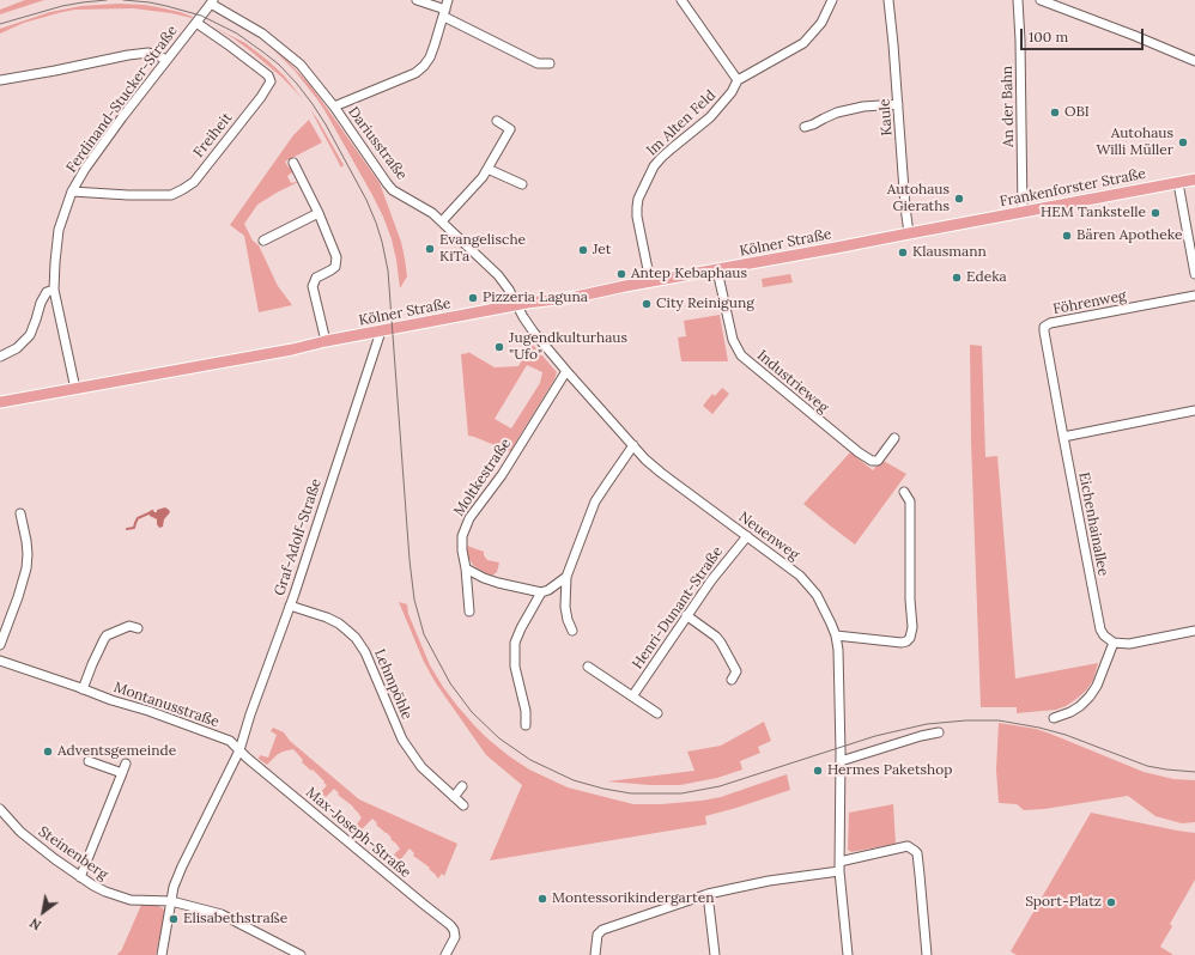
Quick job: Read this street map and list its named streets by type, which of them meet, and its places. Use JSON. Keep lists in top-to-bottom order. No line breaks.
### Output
{"streets":{"main road":["Frankenforster Straße","Kölner Straße"],"street":["Ferdinand-Stucker-Straße","An der Bahn","Kaule","Im Alten Feld","Freiheit","Dariusstraße","Föhrenweg","Industrieweg","Moltkestraße","Eichenhainallee","Neuenweg","Graf-Adolf-Straße","Henri-Dunant-Straße","Lehmpöhle","Montanusstraße","Max-Joseph-Straße","Steinenberg"]},"crossings":[["Ferdinand-Stucker-Straße","Freiheit"],["Ferdinand-Stucker-Straße","Dariusstraße"],["Ferdinand-Stucker-Straße","Kölner Straße"],["An der Bahn","Frankenforster Straße"],["Kaule","Kölner Straße"],["Im Alten Feld","Kölner Straße"],["Dariusstraße","Kölner Straße"],["Dariusstraße","Neuenweg"],["Frankenforster Straße","Kölner Straße"],["Kölner Straße","Industrieweg"],["Kölner Straße","Neuenweg"],["Kölner Straße","Graf-Adolf-Straße"],["Föhrenweg","Eichenhainallee"],["Moltkestraße","Neuenweg"],["Neuenweg","Henri-Dunant-Straße"],["Graf-Adolf-Straße","Lehmpöhle"],["Graf-Adolf-Straße","Montanusstraße"],["Graf-Adolf-Straße","Max-Joseph-Straße"],["Graf-Adolf-Straße","Steinenberg"],["Montanusstraße","Max-Joseph-Straße"]],"places":["OBI","Autohaus Willi Müller","Autohaus Gieraths","HEM Tankstelle","Bären Apotheke","Evangelische KiTa","Jet","Klausmann","Antep Kebaphaus","Edeka","Pizzeria Laguna","City Reinigung","Jugendkulturhaus \"Ufo\"","Adventsgemeinde","Hermes Paketshop","Montessorikindergarten","Sport-Platz","Elisabethstraße"],"scale_bar":"100 m","north":"bottom left"}
